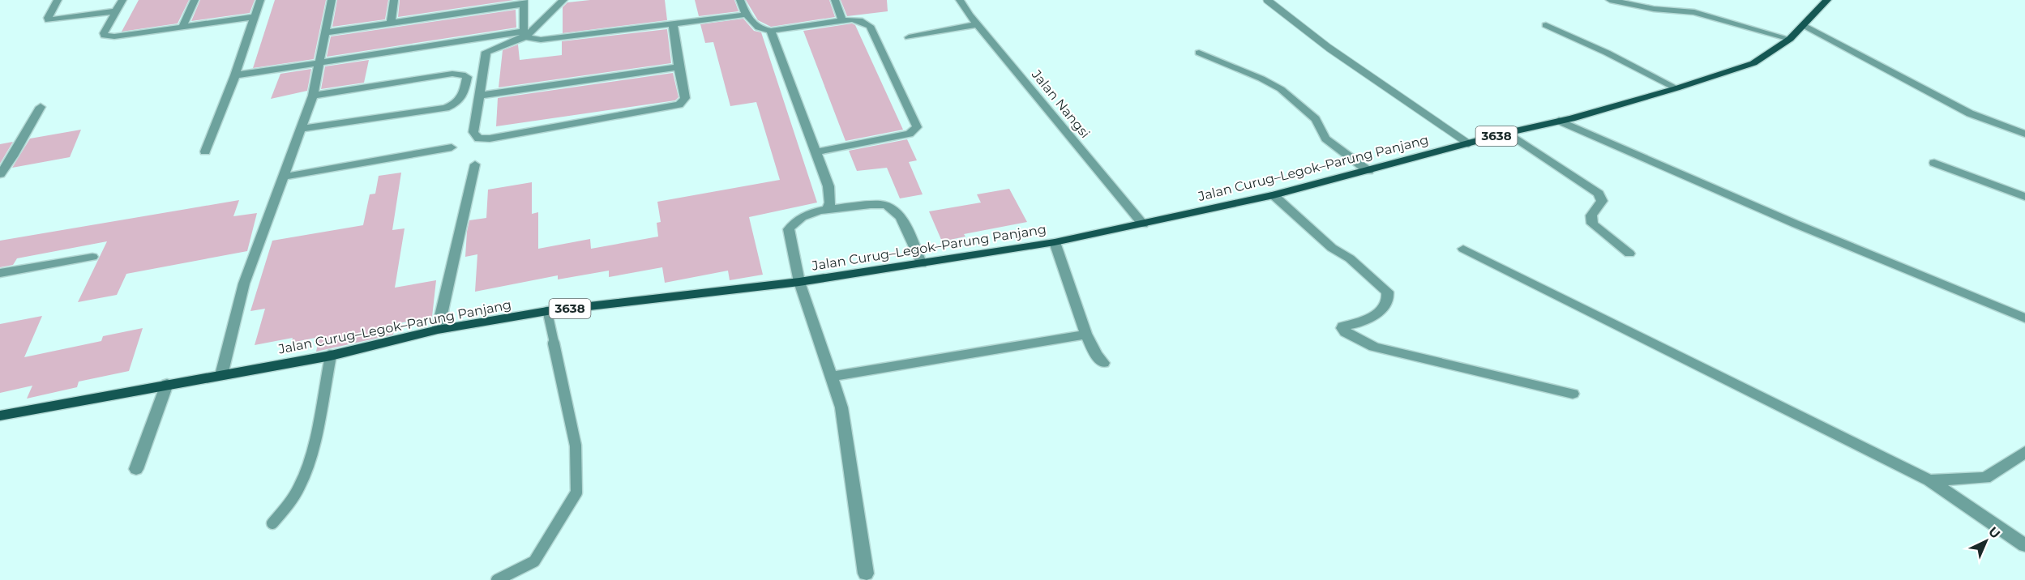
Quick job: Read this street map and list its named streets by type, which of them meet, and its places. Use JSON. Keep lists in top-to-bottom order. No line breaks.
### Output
{"streets":{"main road":["3638","Jalan Curug–Legok–Parung Panjang"],"street":["Jalan Nangsi"]},"crossings":[["Jalan Nangsi","Jalan Curug–Legok–Parung Panjang"]],"north":"top right"}
